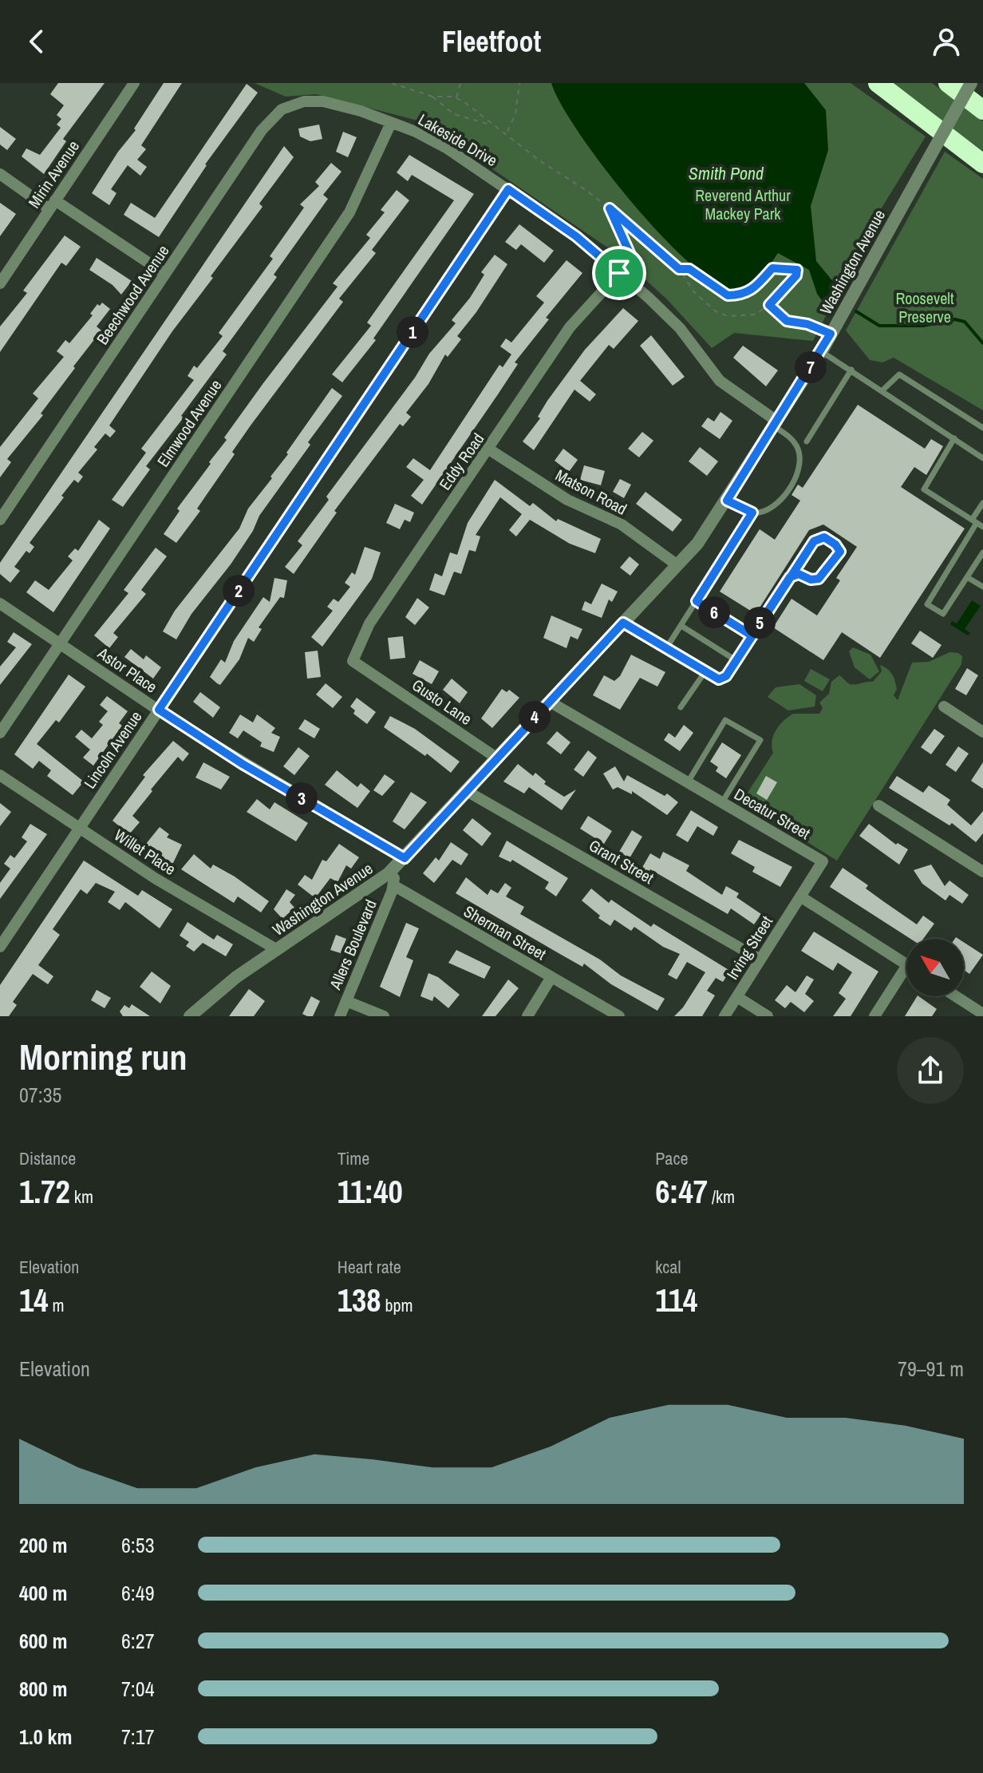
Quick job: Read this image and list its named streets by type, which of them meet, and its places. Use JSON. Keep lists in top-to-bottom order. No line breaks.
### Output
{"streets":{"street":["Lakeside Drive","Mirin Avenue","Washington Avenue","Beechwood Avenue","Elmwood Avenue","Eddy Road","Matson Road","Astor Place","Gusto Lane","Lincoln Avenue","Decatur Street","Willet Place","Grant Street","Sherman Street","Allers Boulevard","Irving Street"]},"crossings":[["Lakeside Drive","Washington Avenue"],["Lakeside Drive","Beechwood Avenue"],["Lakeside Drive","Elmwood Avenue"],["Lakeside Drive","Eddy Road"],["Lakeside Drive","Lincoln Avenue"],["Washington Avenue","Matson Road"],["Washington Avenue","Astor Place"],["Washington Avenue","Gusto Lane"],["Washington Avenue","Decatur Street"],["Washington Avenue","Willet Place"],["Washington Avenue","Grant Street"],["Elmwood Avenue","Astor Place"],["Eddy Road","Matson Road"],["Eddy Road","Gusto Lane"],["Astor Place","Lincoln Avenue"],["Lincoln Avenue","Willet Place"],["Decatur Street","Irving Street"],["Grant Street","Irving Street"],["Sherman Street","Allers Boulevard"]],"water":["Smith Pond"],"parks":["Reverend Arthur Mackey Park","Roosevelt Preserve"],"north":"top left","page":{"header":"Fleetfoot","pins":["1","7","2","6","5","4","3"],"heading":["Morning run","07:35"],"stats":[["Distance","1.72 km"],["Time","11:40"],["Pace","6:47 /km"],["Elevation","14 m"],["Heart rate","138 bpm"],["kcal","114"]],"chart":["Elevation","79–91 m"],"list":[{"name":"200 m","note":"6:53"},{"name":"400 m","note":"6:49"},{"name":"600 m","note":"6:27"},{"name":"800 m","note":"7:04"},{"name":"1.0 km","note":"7:17"}]}}
